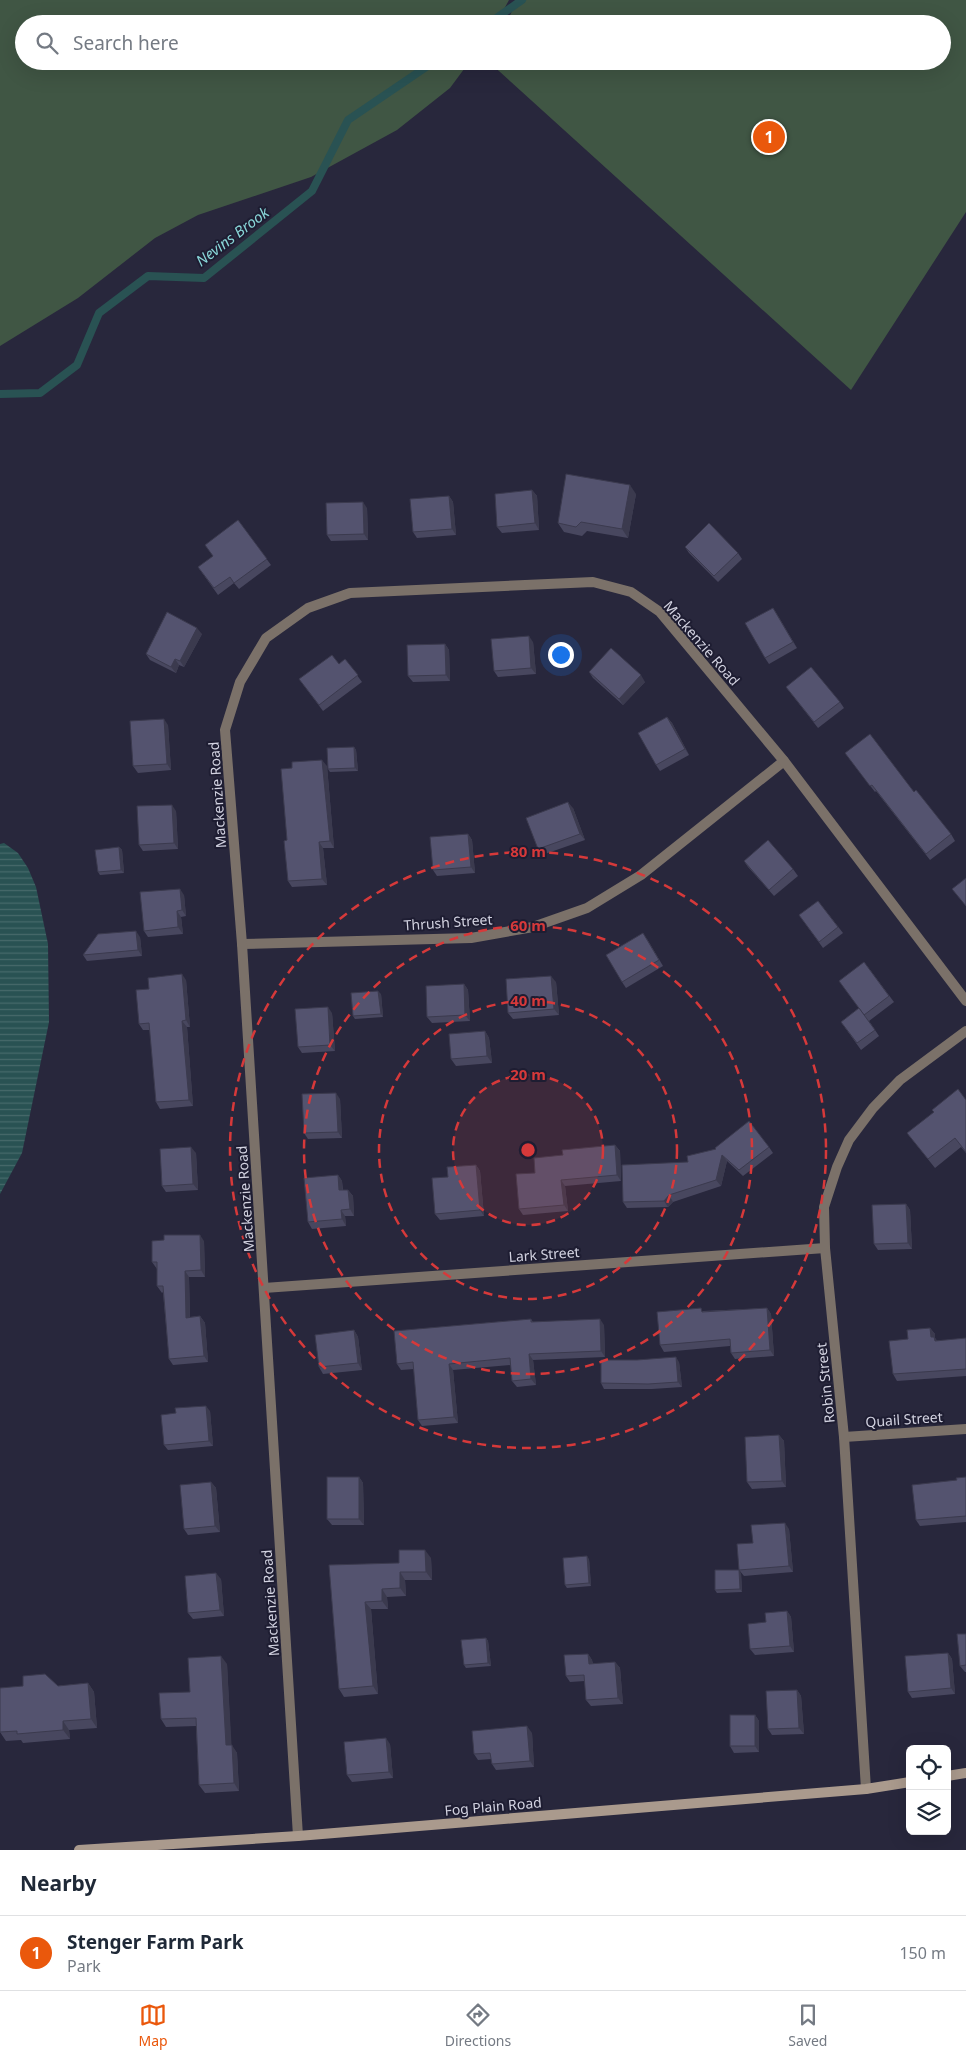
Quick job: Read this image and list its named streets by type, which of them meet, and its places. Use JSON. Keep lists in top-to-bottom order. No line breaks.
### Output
{"streets":{"street":["Mackenzie Road","Thrush Street","Lark Street","Robin Street","Quail Street","Fog Plain Road"]},"crossings":[["Mackenzie Road","Thrush Street"],["Mackenzie Road","Lark Street"],["Mackenzie Road","Fog Plain Road"],["Lark Street","Robin Street"],["Robin Street","Quail Street"],["Robin Street","Fog Plain Road"]],"water":["Nevins Brook"],"page":{"search":"Search here","pins":"1","heading":"Nearby","list":[{"mark":"1","name":"Stenger Farm Park","note":"Park","value":"150 m"}],"nav":["Map","Directions","Saved"]},"rings":["80 m","60 m","40 m","20 m"]}
